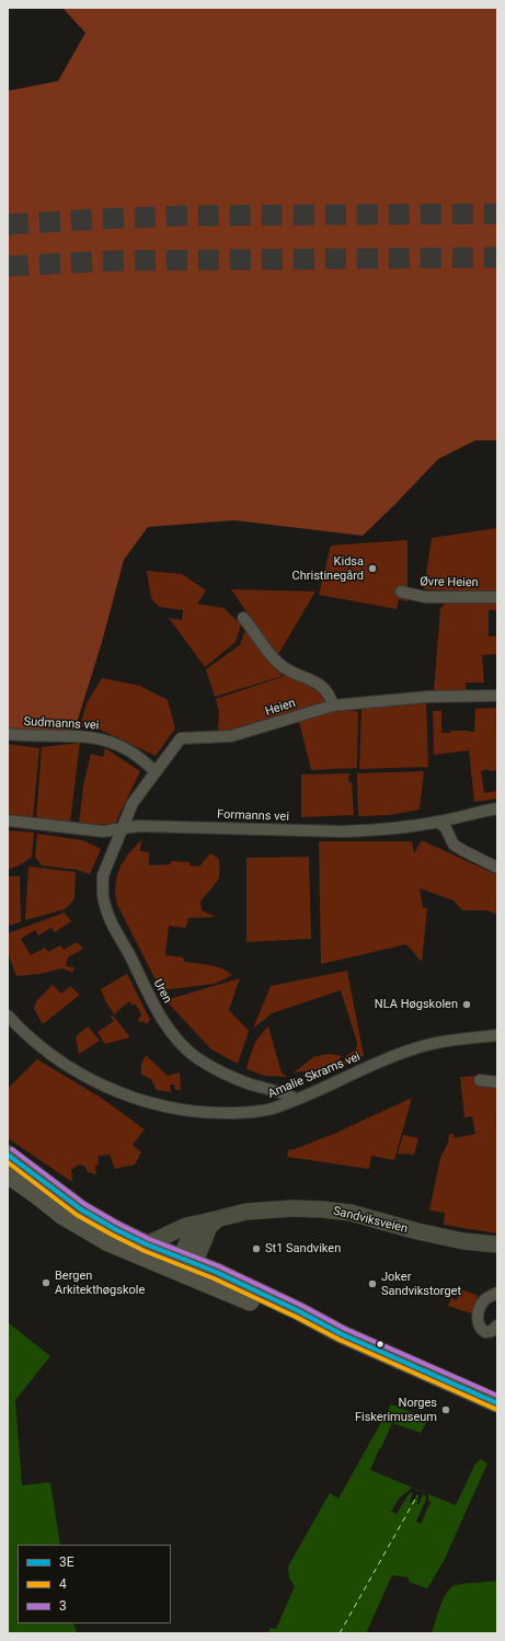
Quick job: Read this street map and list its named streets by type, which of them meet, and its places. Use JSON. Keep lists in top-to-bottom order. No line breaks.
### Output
{"streets":{"main road":["Sandviksveien"],"street":["Øvre Heien","Heien","Sudmanns vei","Formanns vei","Uren","Amalie Skrams vei"]},"crossings":[["Heien","Sudmanns vei"],["Heien","Formanns vei"],["Heien","Uren"],["Formanns vei","Uren"],["Uren","Amalie Skrams vei"]],"places":["Kidsa Christinegård","NLA Høgskolen","St1 Sandviken","Bergen Arkitekthøgskole","Joker Sandvikstorget","Norges Fiskerimuseum"],"lines":["transit line 3","transit line 3E","transit line 4"],"legend":["3E","4","3"]}
